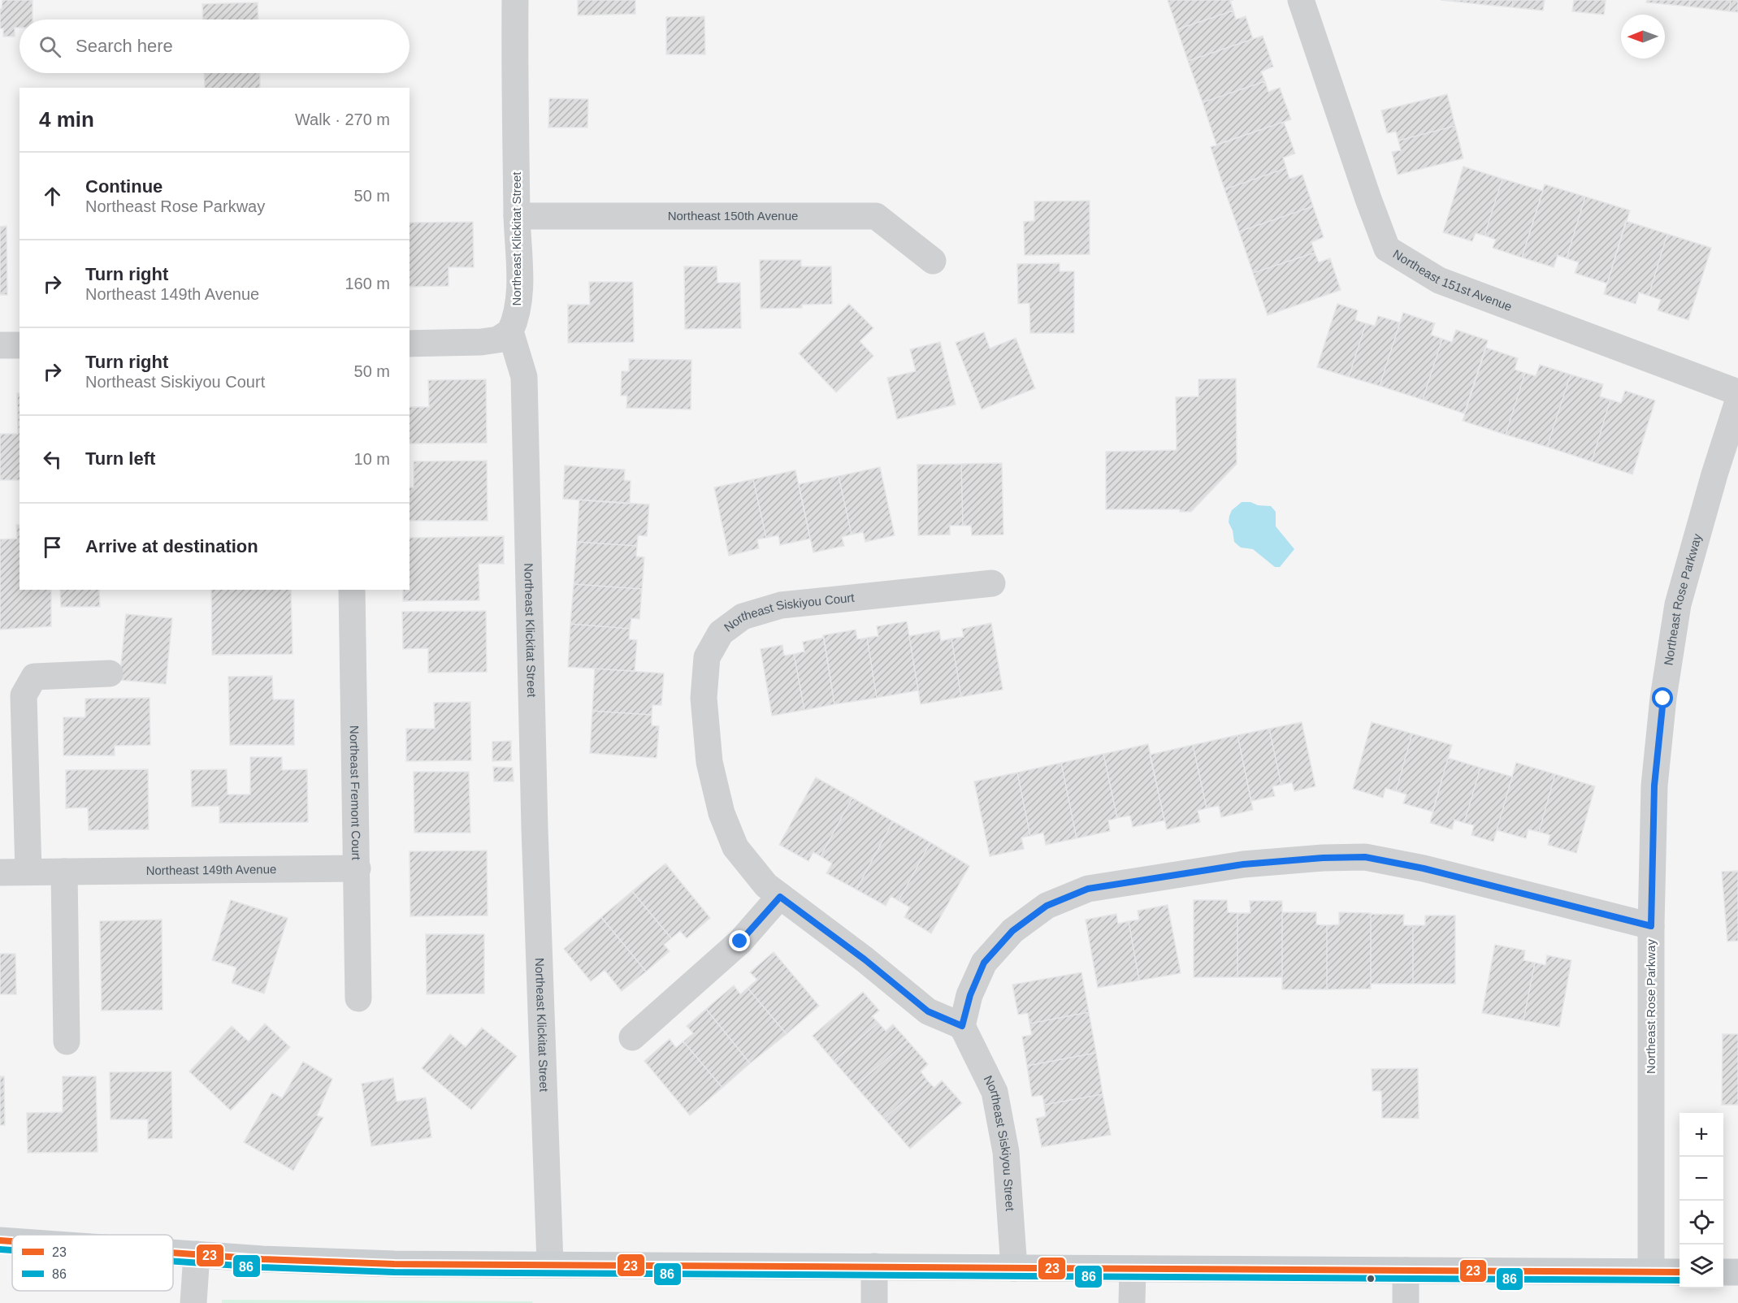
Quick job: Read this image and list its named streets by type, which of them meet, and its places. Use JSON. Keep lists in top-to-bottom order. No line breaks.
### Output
{"streets":{"street":["Northeast 150th Avenue","Northeast Klickitat Street","Northeast 151st Avenue","Northeast Rose Parkway","Northeast Siskiyou Court","Northeast Fremont Court","Northeast 149th Avenue","Northeast Siskiyou Street"]},"crossings":[["Northeast 150th Avenue","Northeast Klickitat Street"],["Northeast Siskiyou Court","Northeast Siskiyou Street"],["Northeast Fremont Court","Northeast 149th Avenue"]],"lines":["transit line 23","transit line 86"],"legend":["23","86"],"north":"left","page":{"search":"Search here","heading":["4 min","Walk · 270 m"],"list":[["Continue","Northeast Rose Parkway","50 m"],["Turn right","Northeast 149th Avenue","160 m"],["Turn right","Northeast Siskiyou Court","50 m"],["Turn left","10 m"],"Arrive at destination"],"map_buttons":["+","−"]}}
